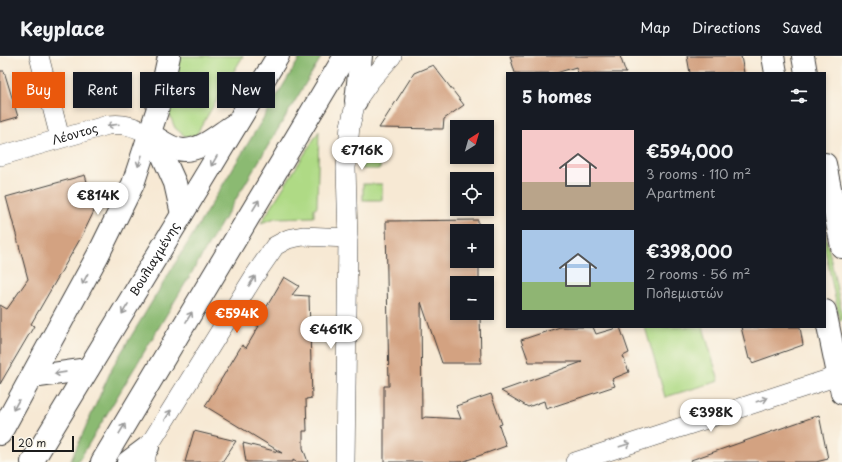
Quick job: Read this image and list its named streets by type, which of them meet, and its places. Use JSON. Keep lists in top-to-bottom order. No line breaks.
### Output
{"streets":{"main road":["Βουλιαγμένης"],"street":["Λέοντος"]},"one_way":["Λέοντος"],"scale_bar":"20 m","north":"top right","page":{"header":"Keyplace","nav":["Map","Directions","Saved"],"chip":["Buy","Rent","Filters","New"],"heading":"5 homes","map_buttons":["+","−"],"list":[{"name":"€594,000","note":"3 rooms · 110 m² · Apartment"},{"name":"€398,000","note":"2 rooms · 56 m² · Πολεμιστών"}],"price":["€716K","€814K","€594K","€461K","€398K"],"scale":"20 m"}}
